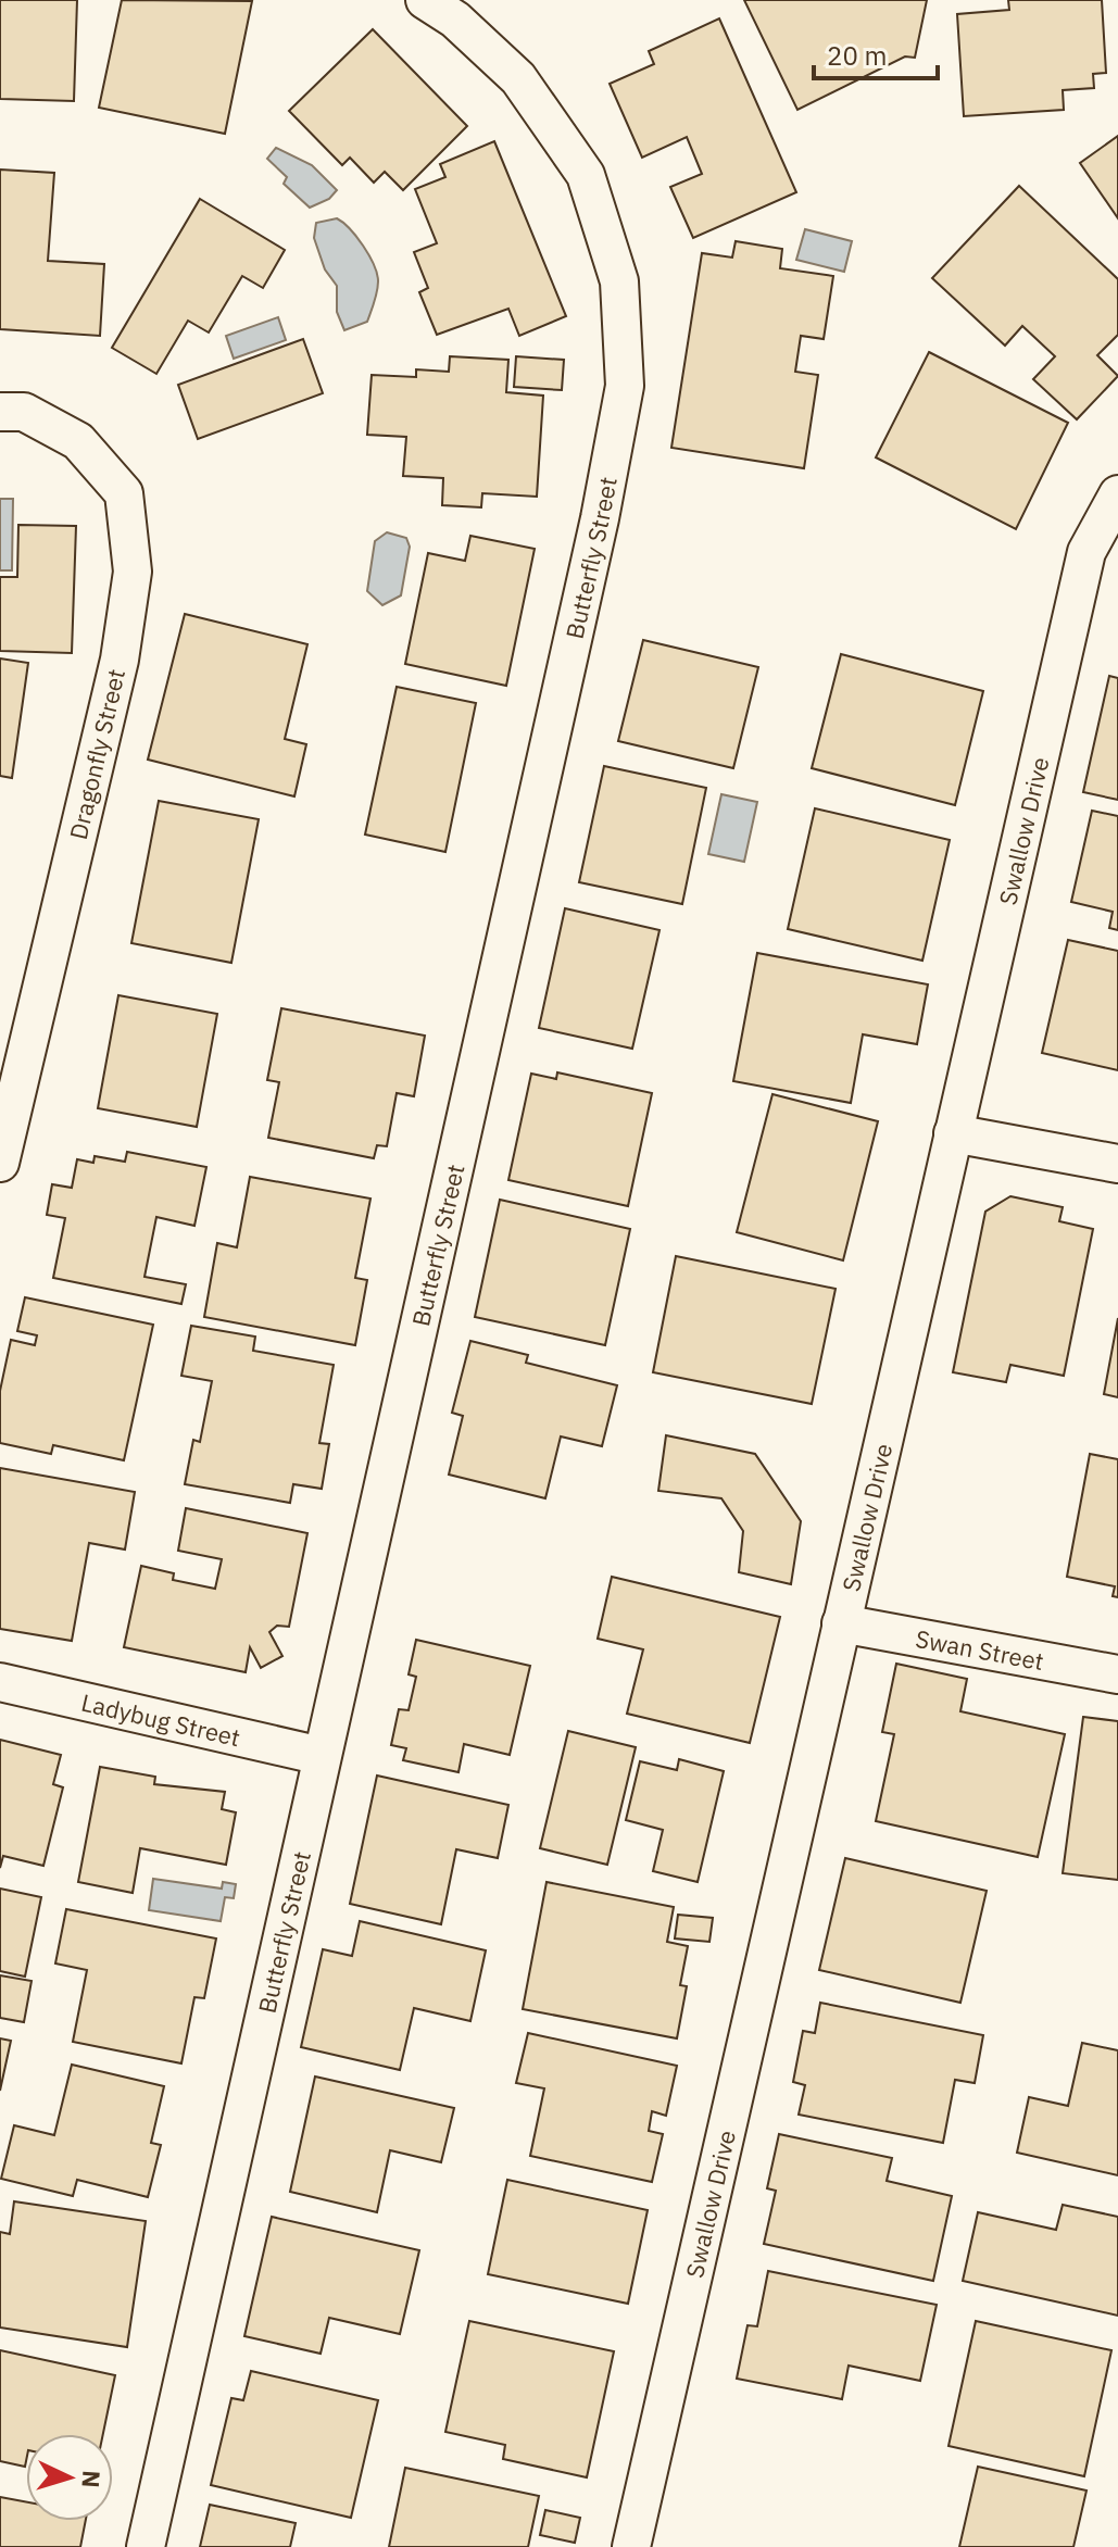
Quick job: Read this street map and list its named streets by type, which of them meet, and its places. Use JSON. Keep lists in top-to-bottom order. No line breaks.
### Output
{"streets":{"street":["Butterfly Street","Dragonfly Street","Swallow Drive","Swan Street","Ladybug Street"]},"crossings":[["Butterfly Street","Ladybug Street"],["Swallow Drive","Swan Street"]],"scale_bar":"20 m","north":"right"}
